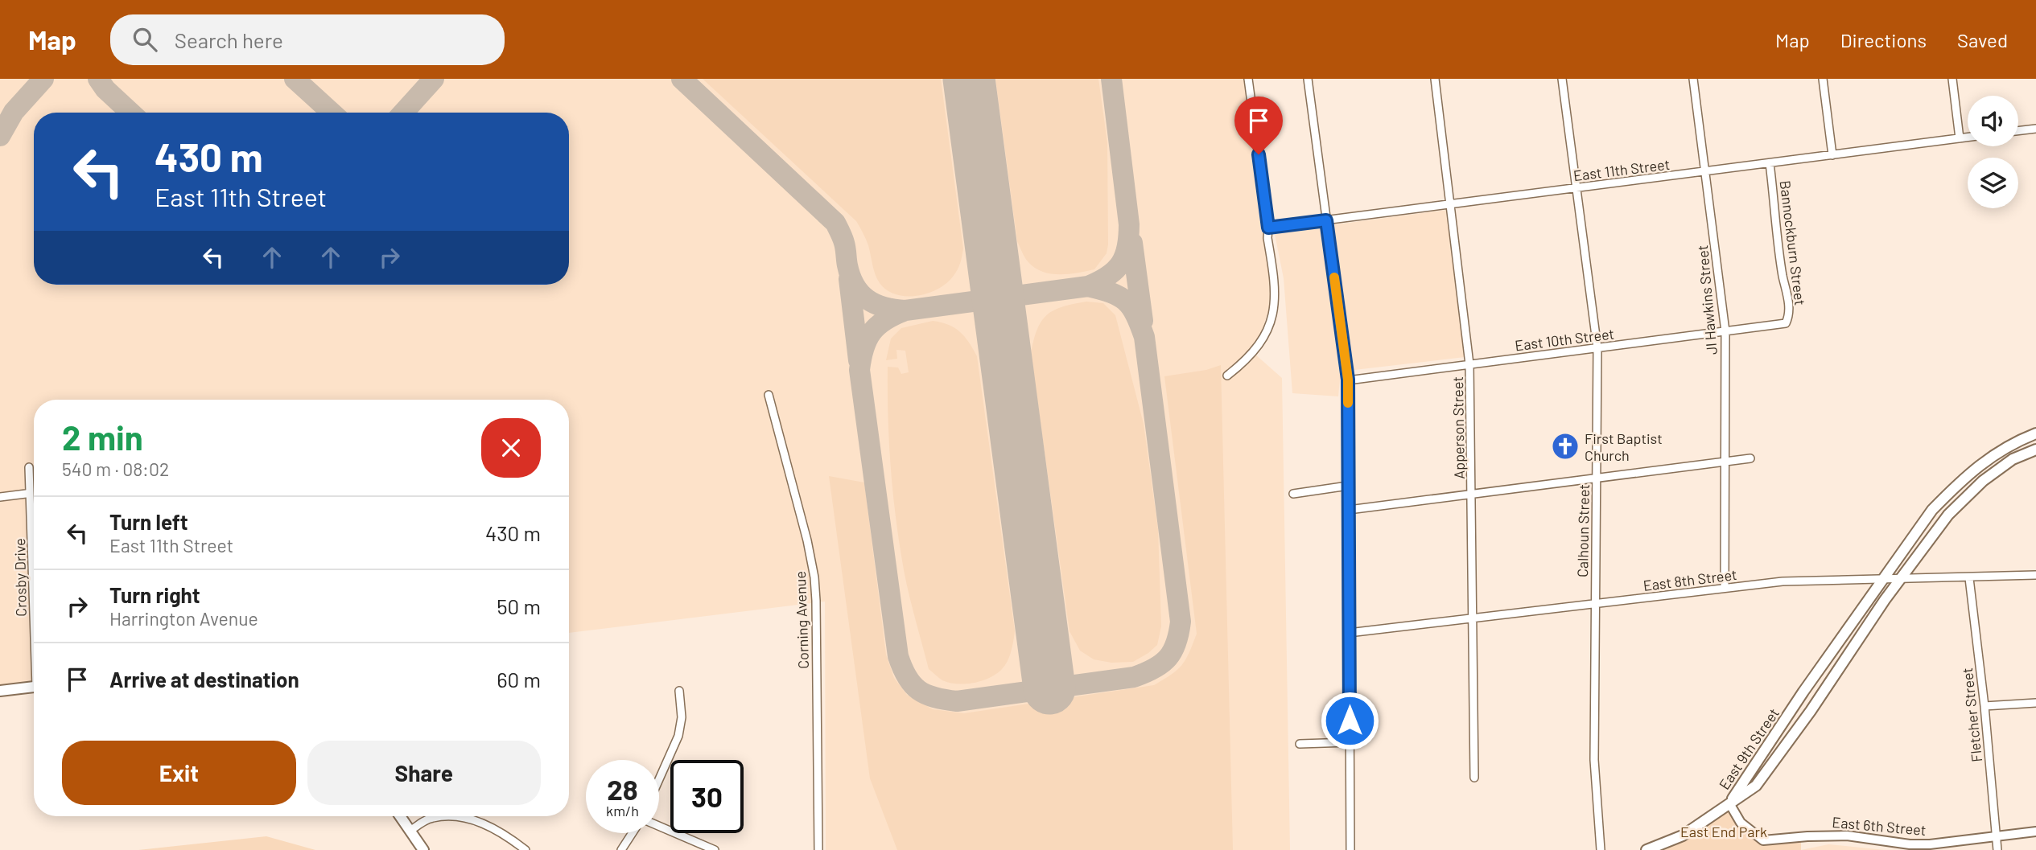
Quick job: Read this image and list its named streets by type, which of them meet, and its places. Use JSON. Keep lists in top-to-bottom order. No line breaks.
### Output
{"streets":{"main road":["East 9th Street"],"street":["East 11th Street","Bannockburn Street","Jl Hawkins Street","East 10th Street","Apperson Street","Calhoun Street","Crosby Drive","East 8th Street","Corning Avenue","Fletcher Street","East 6th Street"]},"crossings":[["East 11th Street","Bannockburn Street"],["East 11th Street","Jl Hawkins Street"],["East 11th Street","Apperson Street"],["East 11th Street","Calhoun Street"],["Bannockburn Street","East 10th Street"],["Jl Hawkins Street","East 10th Street"],["Jl Hawkins Street","East 8th Street"],["East 10th Street","Apperson Street"],["East 10th Street","Calhoun Street"],["Apperson Street","East 8th Street"],["Calhoun Street","East 8th Street"],["East 8th Street","Fletcher Street"],["East 8th Street","East 9th Street"],["Fletcher Street","East 6th Street"],["East 9th Street","East 6th Street"]],"parks":["East End Park"],"places":{"church":["First Baptist Church"]},"page":{"header":"Map","search":"Search here","nav":["Map","Directions","Saved"],"turn":["430 m","East 11th Street"],"heading":["2 min","540 m · 08:02"],"list":[{"name":"Turn left","note":"East 11th Street","value":"430 m"},{"name":"Turn right","note":"Harrington Avenue","value":"50 m"},{"name":"Arrive at destination","value":"60 m"}],"buttons":["Exit","Share"],"speed":"28 km/h","limit":"30"}}
